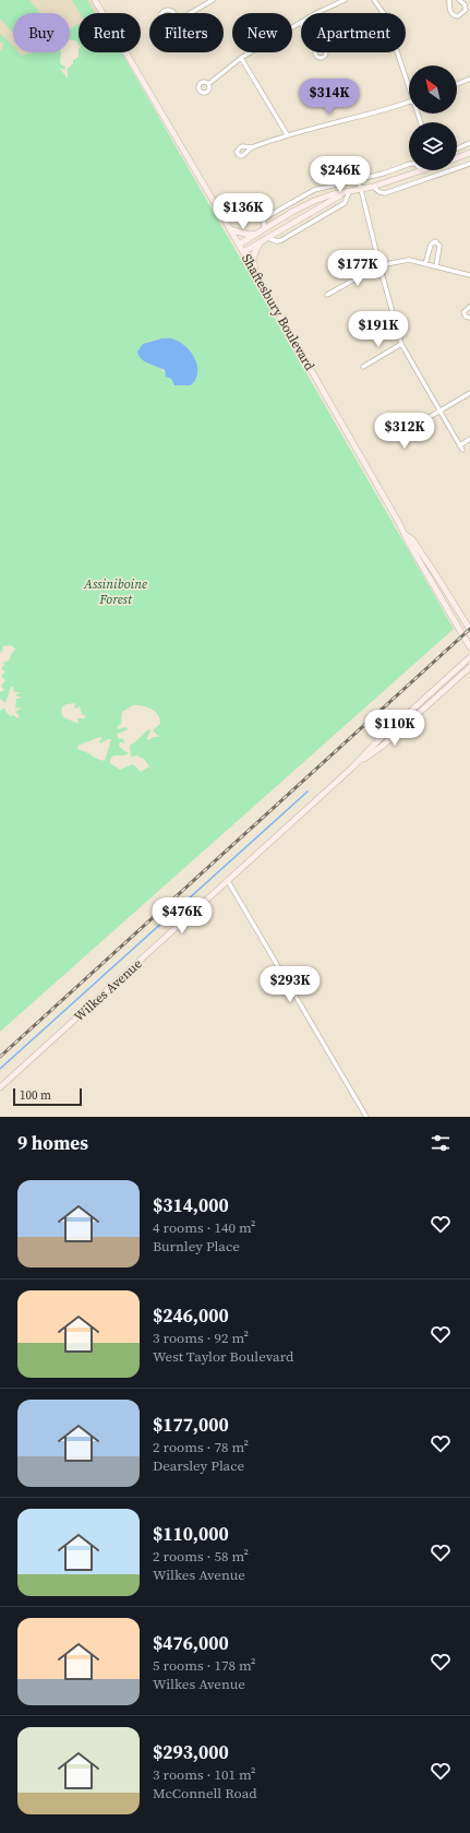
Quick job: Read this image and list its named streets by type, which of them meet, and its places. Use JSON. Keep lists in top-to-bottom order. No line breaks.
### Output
{"streets":{"street":["Shaftesbury Boulevard","Wilkes Avenue"]},"parks":["Assiniboine Forest"],"scale_bar":"100 m","north":"top left","page":{"chip":["Buy","Rent","Filters","New","Apartment"],"price":["$314K","$246K","$136K","$177K","$191K","$312K","$110K","$476K","$293K"],"scale":"100 m","heading":"9 homes","list":[{"name":"$314,000","note":"4 rooms · 140 m² · Burnley Place"},{"name":"$246,000","note":"3 rooms · 92 m² · West Taylor Boulevard"},{"name":"$177,000","note":"2 rooms · 78 m² · Dearsley Place"},{"name":"$110,000","note":"2 rooms · 58 m² · Wilkes Avenue"},{"name":"$476,000","note":"5 rooms · 178 m² · Wilkes Avenue"},{"name":"$293,000","note":"3 rooms · 101 m² · McConnell Road"}]}}
